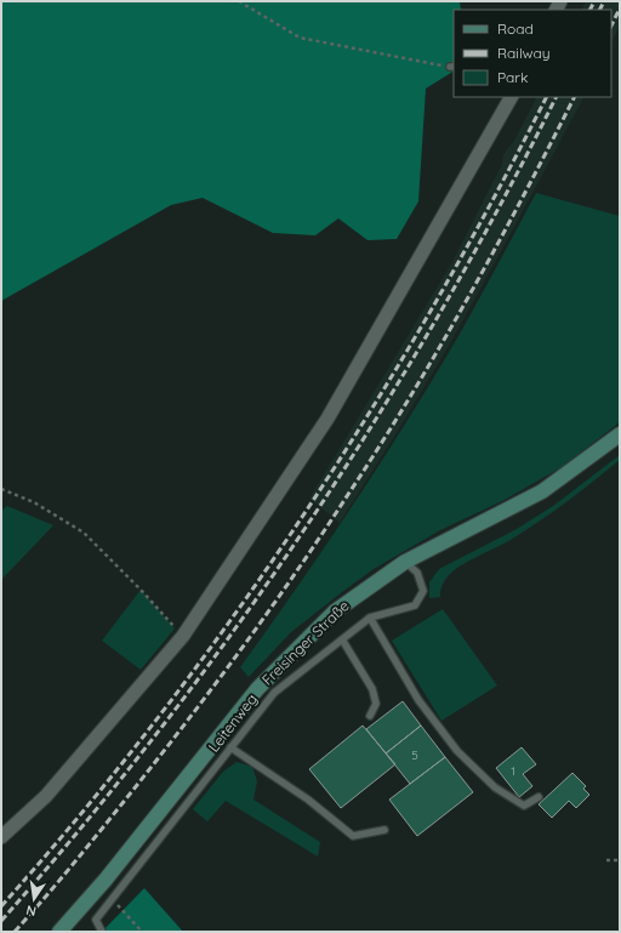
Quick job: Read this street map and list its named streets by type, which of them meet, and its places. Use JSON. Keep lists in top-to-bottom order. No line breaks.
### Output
{"streets":{"main road":["Freisinger Straße"],"lane":["Leitenweg"]},"crossings":[["Freisinger Straße","Leitenweg"]],"house_numbers":["5","1"],"legend":["Road","Railway","Park"],"north":"bottom"}
